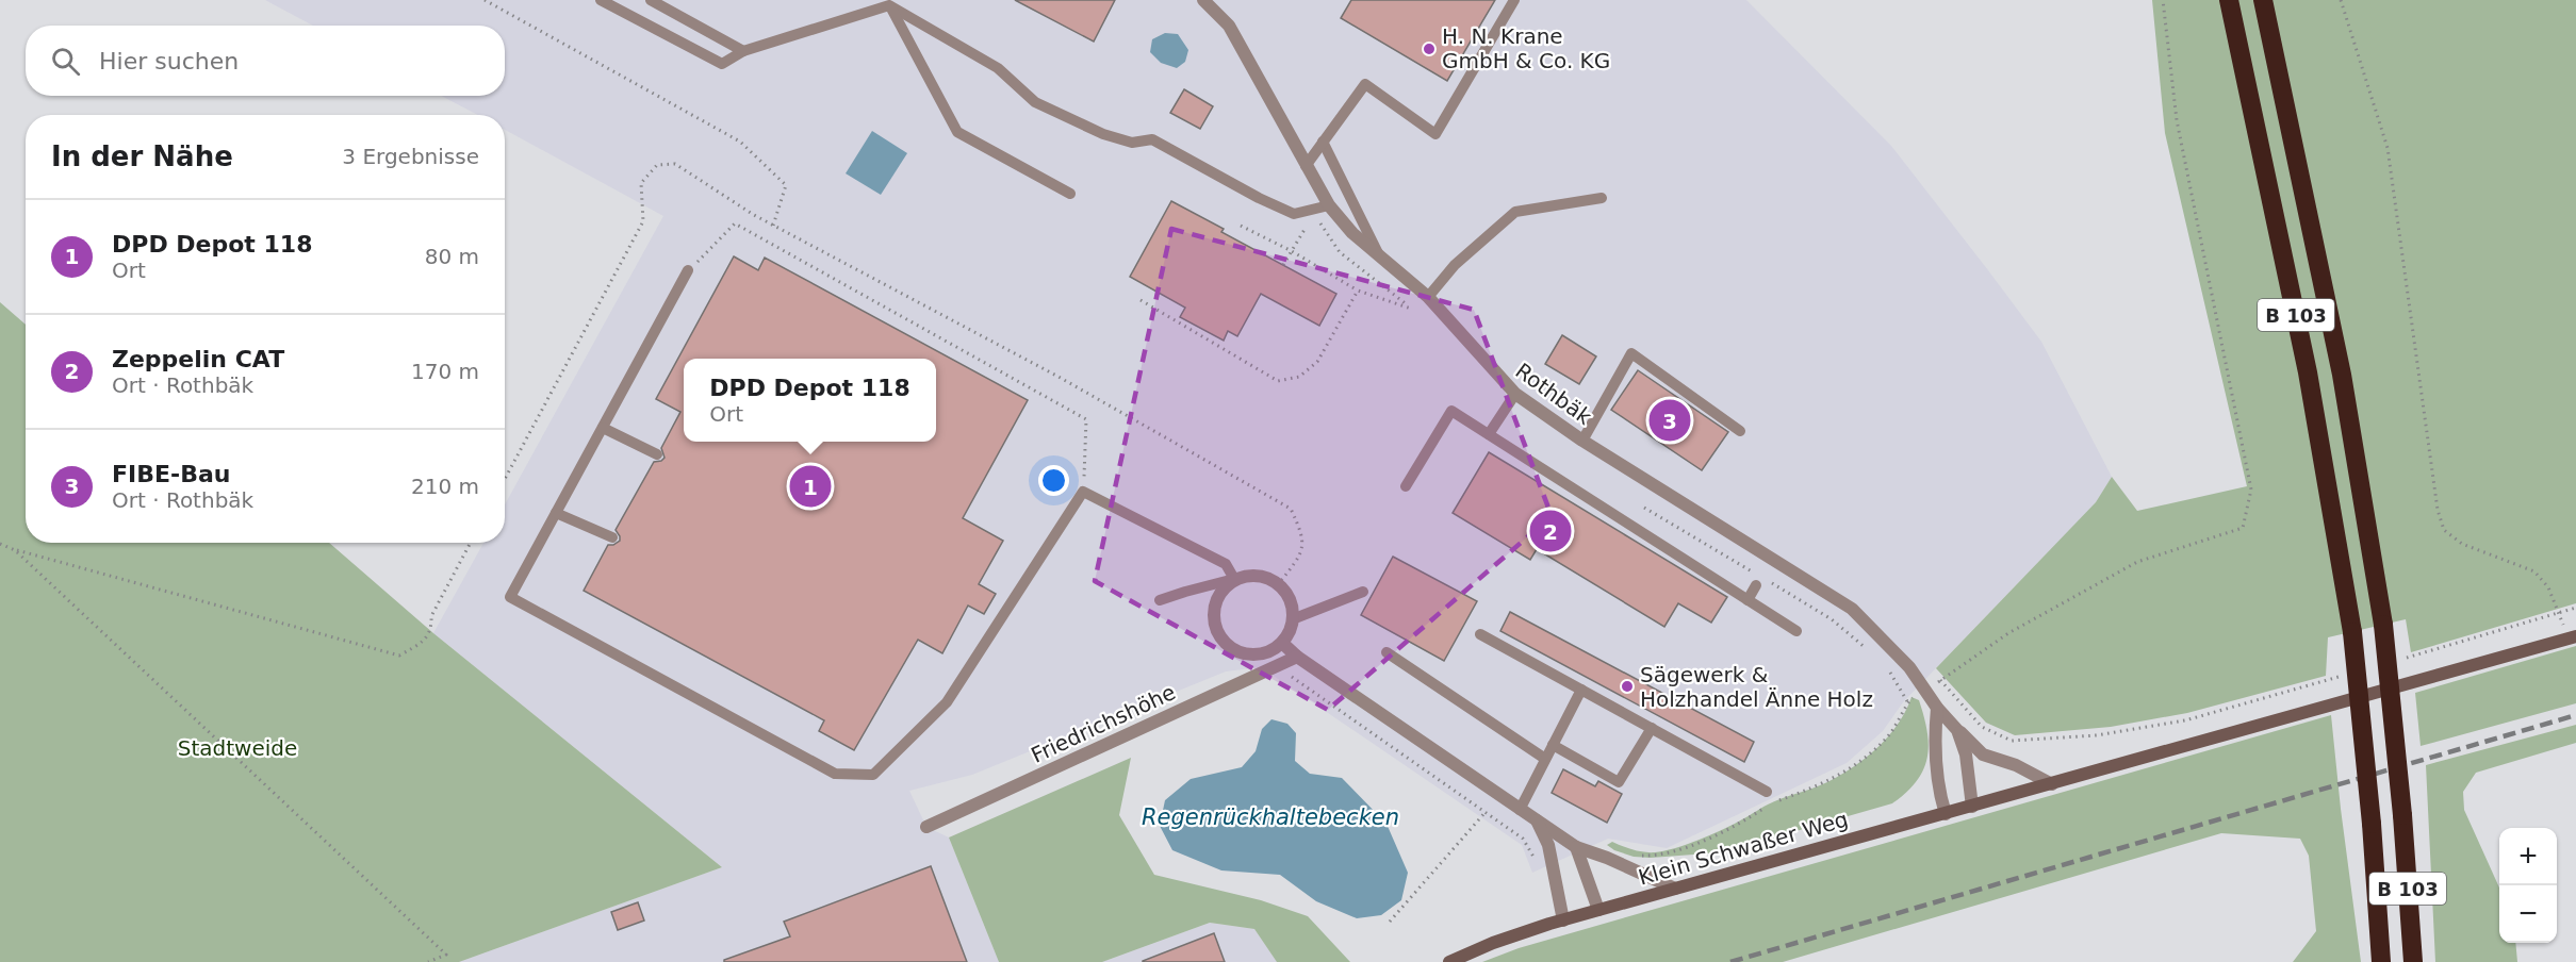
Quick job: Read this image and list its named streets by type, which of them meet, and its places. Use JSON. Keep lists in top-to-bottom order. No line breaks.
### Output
{"streets":{"highway":["B 103"],"street":["Rothbäk","Friedrichshöhe","Klein Schwaßer Weg"]},"crossings":[["Rothbäk","Klein Schwaßer Weg"]],"water":["Regenrückhaltebecken"],"parks":["Stadtweide"],"places":["H. N. Krane GmbH & Co. KG","Sägewerk & Holzhandel Änne Holz"],"page":{"search":"Hier suchen","heading":["In der Nähe","3 Ergebnisse"],"list":[{"mark":"1","name":"DPD Depot 118","note":"Ort","value":"80 m"},{"mark":"2","name":"Zeppelin CAT","note":"Ort · Rothbäk","value":"170 m"},{"mark":"3","name":"FIBE-Bau","note":"Ort · Rothbäk","value":"210 m"}],"popup":["DPD Depot 118","Ort"],"pins":["3","1","2"],"map_buttons":["+","−"]}}
